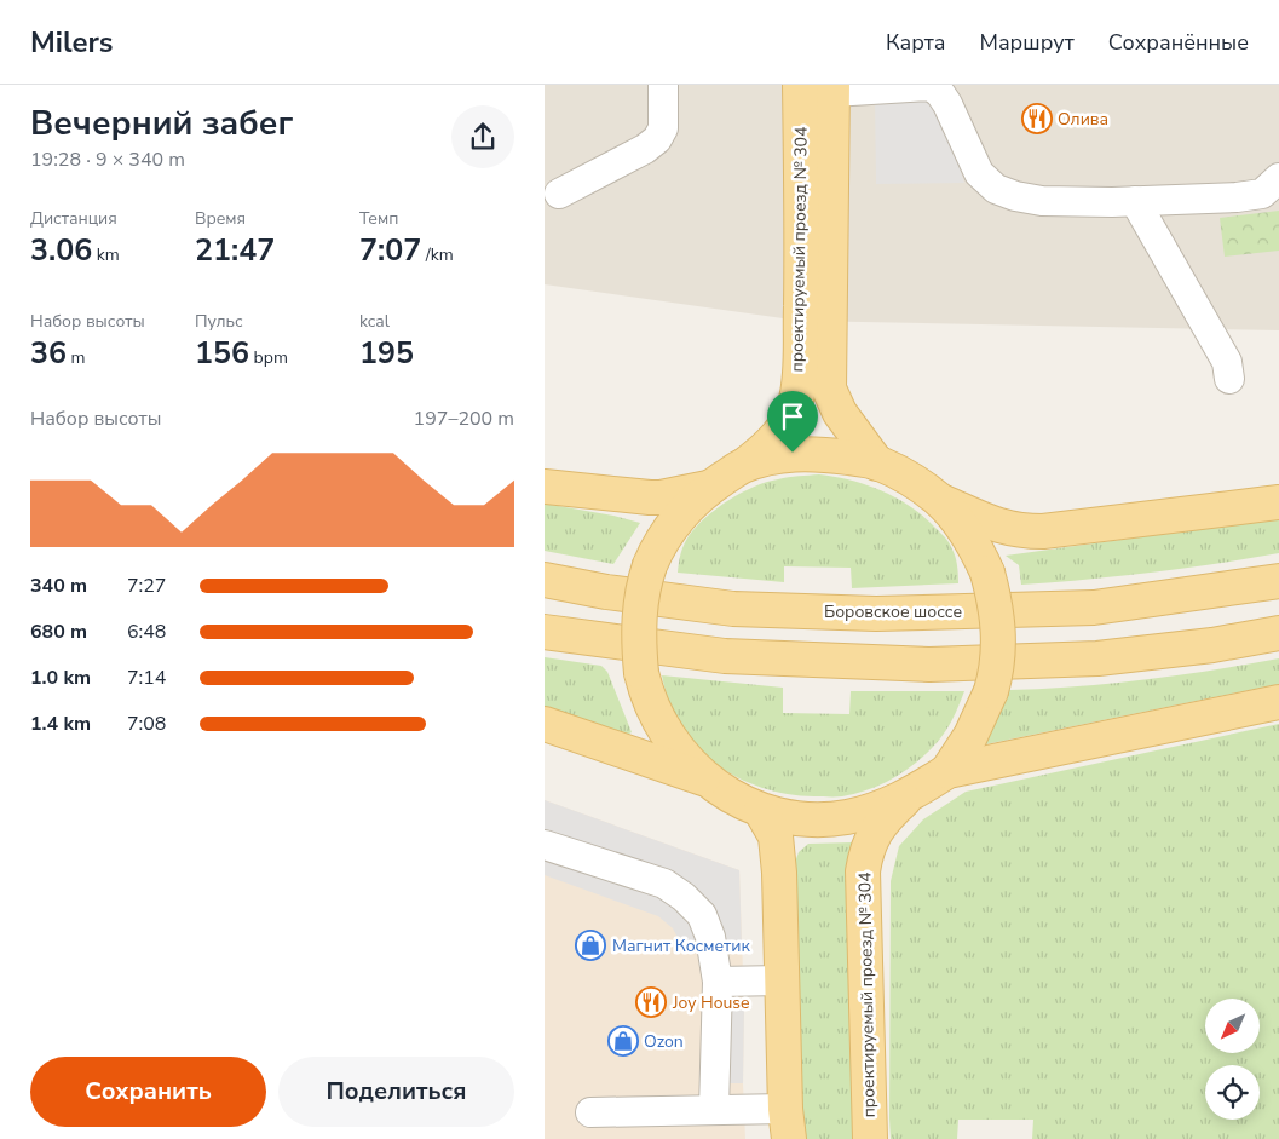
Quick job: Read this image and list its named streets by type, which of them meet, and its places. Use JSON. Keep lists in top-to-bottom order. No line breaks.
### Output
{"streets":{"main road":["проектируемый проезд № 304","Боровское шоссе"]},"places":{"restaurant":["Олива","Joy House"],"shop":["Магнит Косметик","Ozon"]},"north":"bottom left","page":{"header":"Milers","nav":["Карта","Маршрут","Сохранённые"],"heading":["Вечерний забег","19:28 · 9 × 340 m"],"stats":[["Дистанция","3.06 km"],["Время","21:47"],["Темп","7:07 /km"],["Набор высоты","36 m"],["Пульс","156 bpm"],["kcal","195"]],"chart":["Набор высоты","197–200 m"],"list":[{"name":"340 m","note":"7:27"},{"name":"680 m","note":"6:48"},{"name":"1.0 km","note":"7:14"},{"name":"1.4 km","note":"7:08"}],"buttons":["Сохранить","Поделиться"]}}
